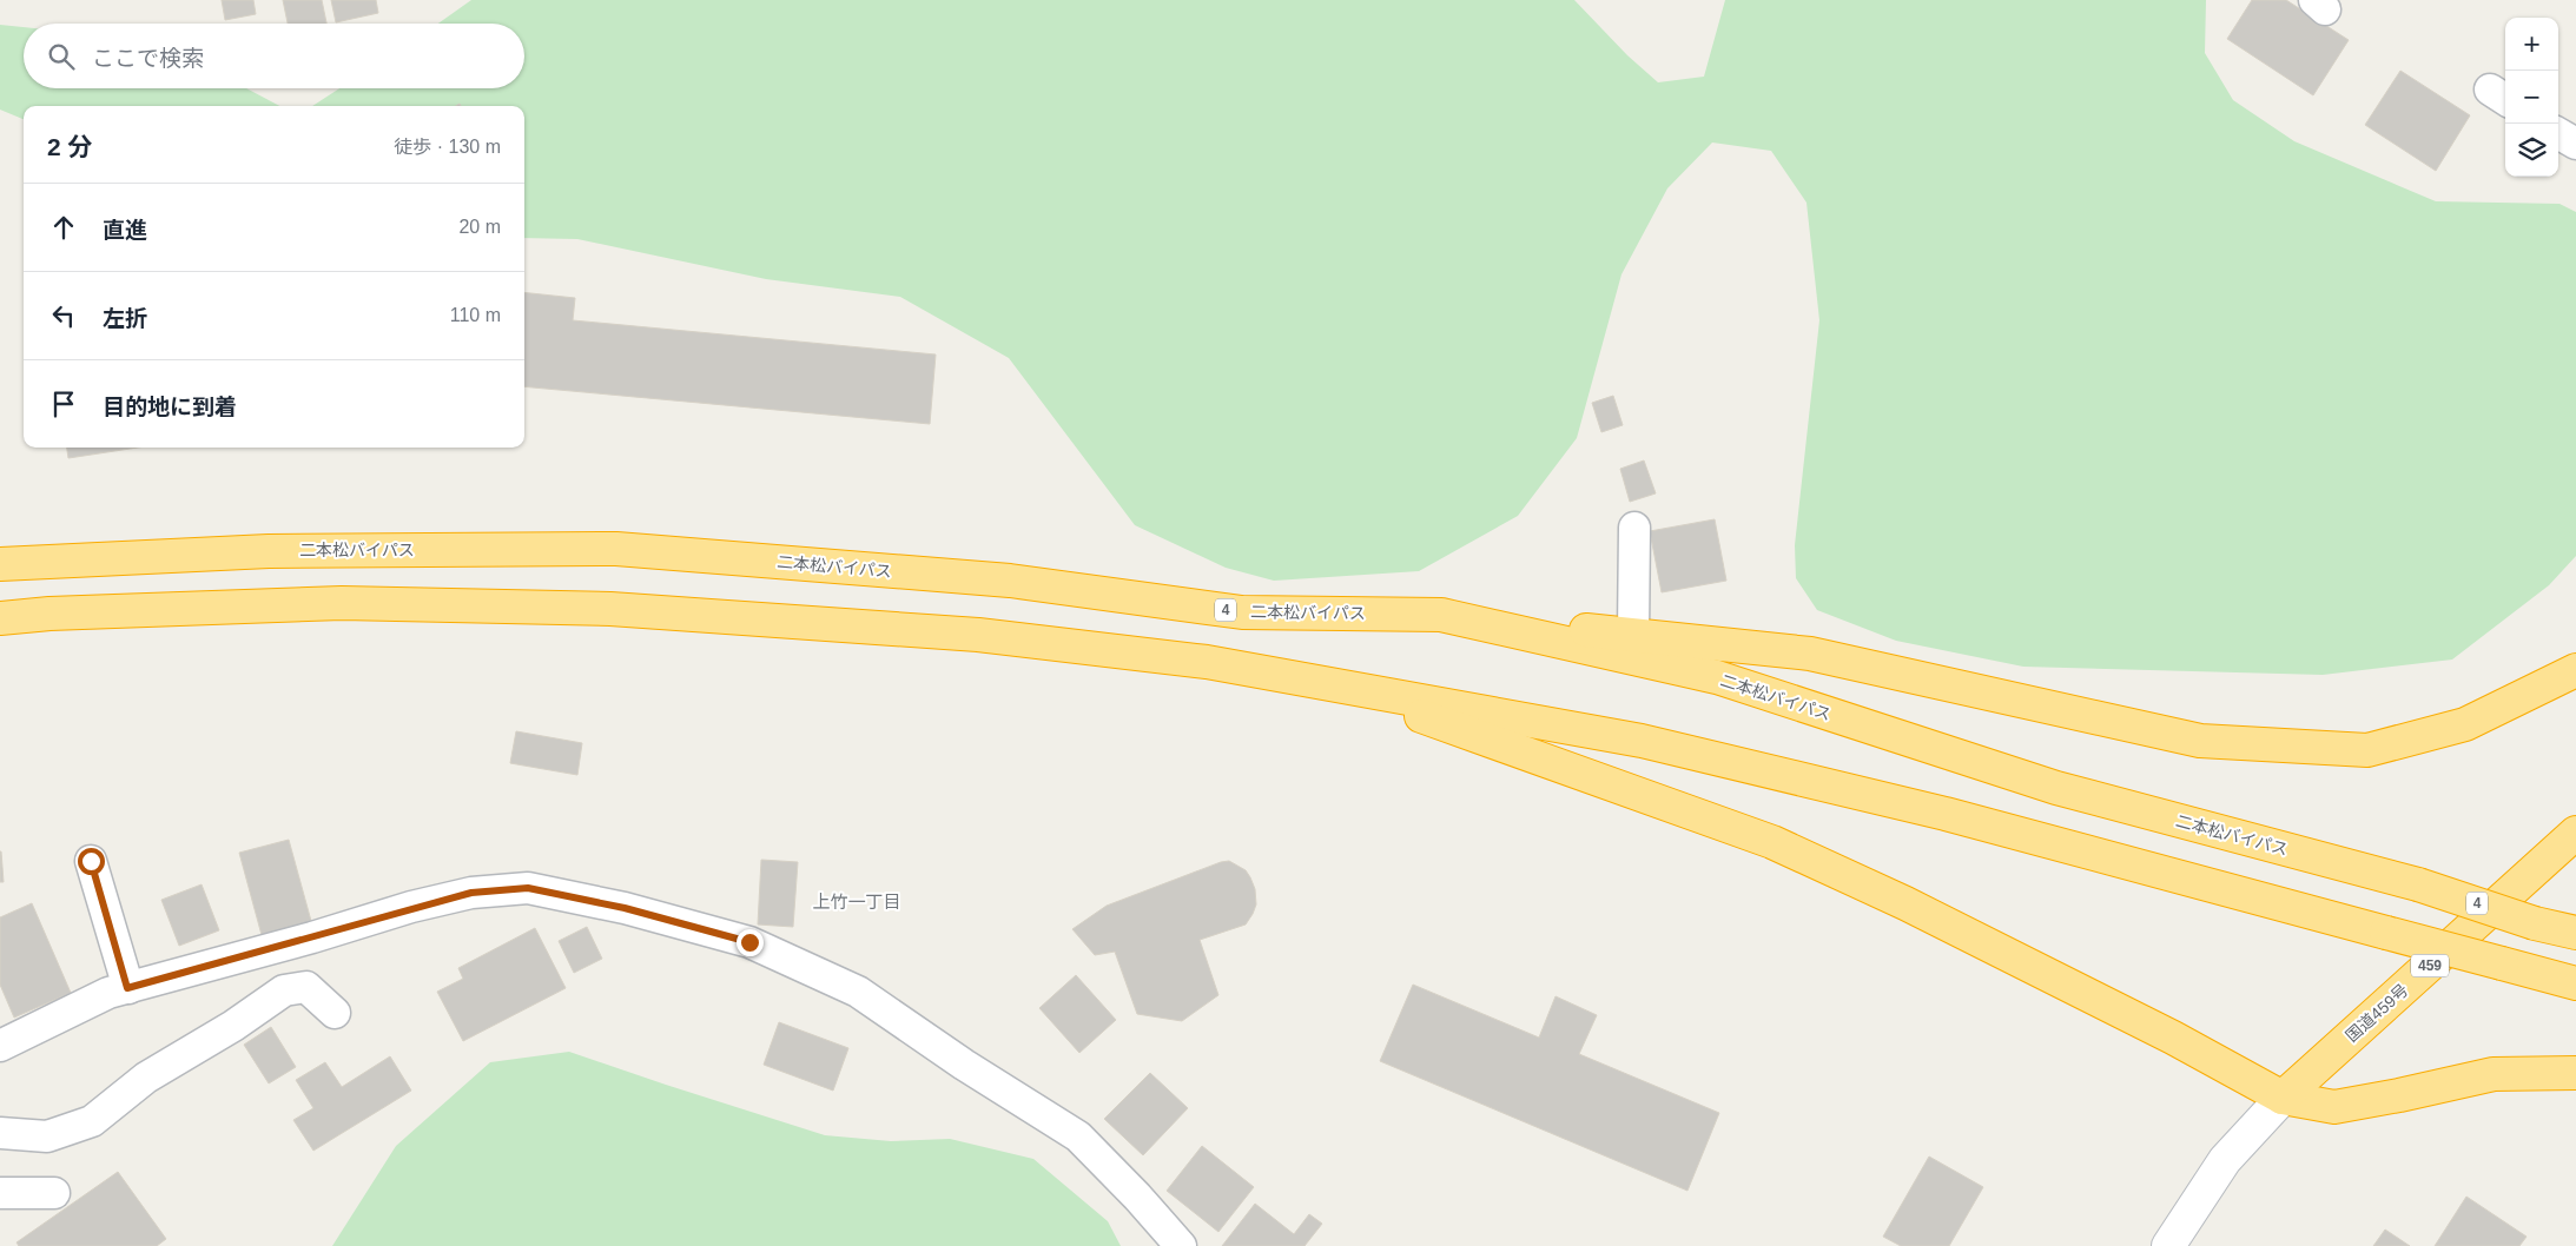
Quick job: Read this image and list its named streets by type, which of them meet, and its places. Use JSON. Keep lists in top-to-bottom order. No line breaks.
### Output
{"streets":{"highway":["二本松バイパス","4","459","国道459号"]},"districts":["上竹一丁目"],"page":{"map_buttons":["+","−"],"search":"ここで検索","heading":["2 分","徒歩 · 130 m"],"list":[["直進","20 m"],["左折","110 m"],"目的地に到着"]}}
